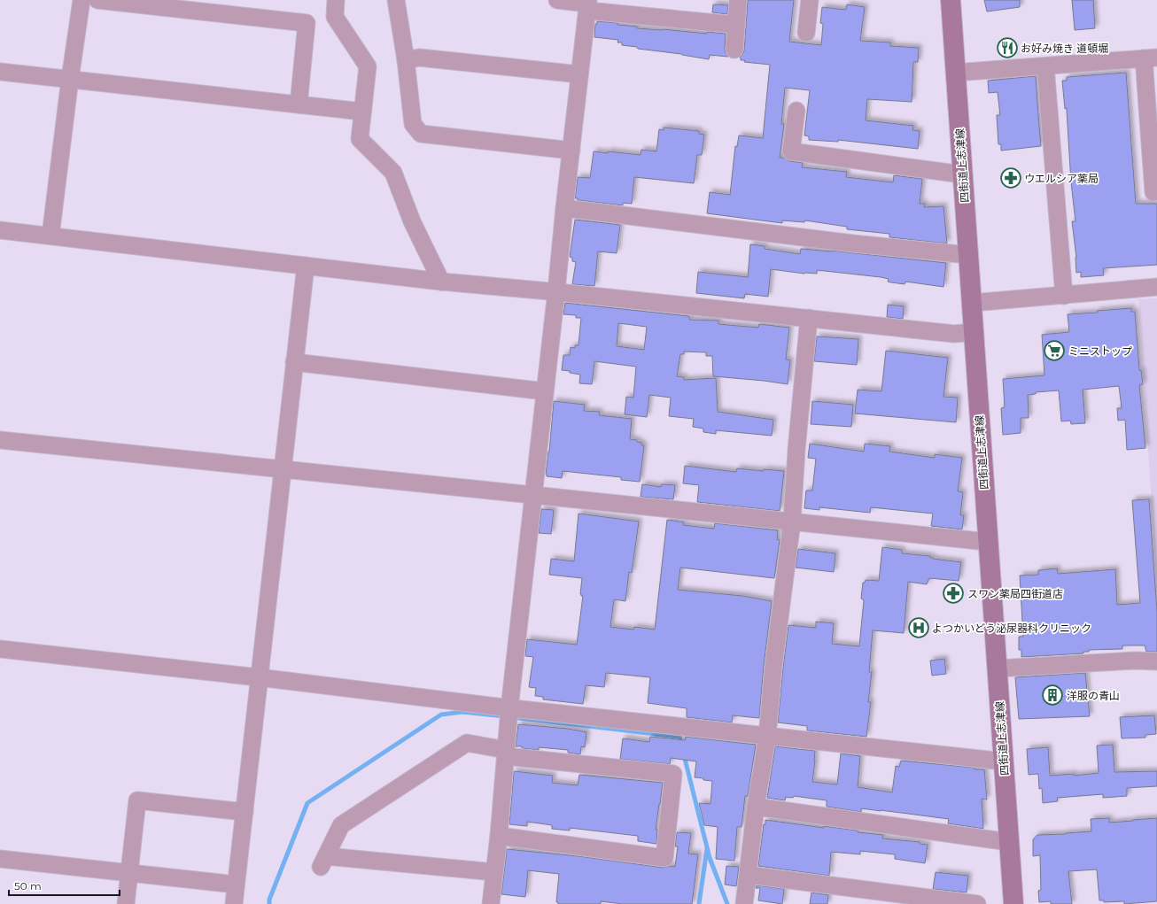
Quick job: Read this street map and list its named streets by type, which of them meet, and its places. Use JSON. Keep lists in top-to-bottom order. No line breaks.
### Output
{"streets":{"main road":["四街道上志津線"]},"places":{"restaurant":["お好み焼き 道頓堀"],"pharmacy":["ウエルシア薬局","スワン薬局四街道店"],"supermarket":["ミニストップ"],"hospital":["よつかいどう泌尿器科クリニック"],"building":["洋服の青山"]},"scale_bar":"50 m"}
